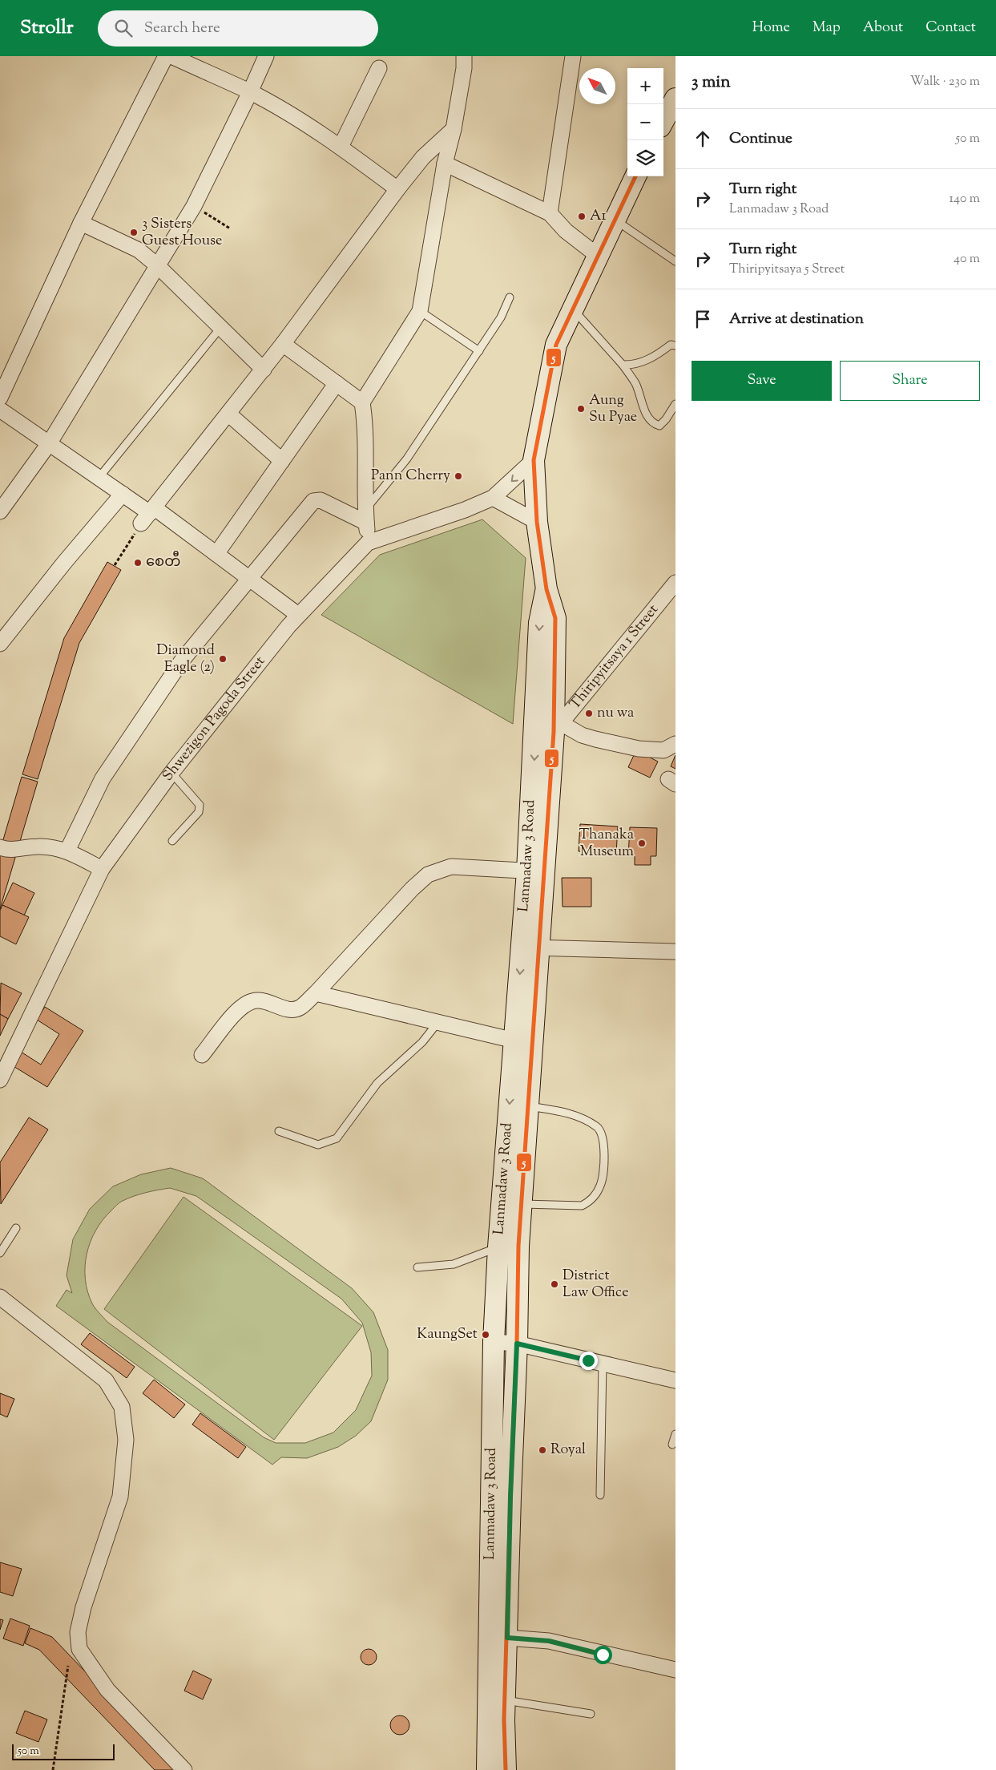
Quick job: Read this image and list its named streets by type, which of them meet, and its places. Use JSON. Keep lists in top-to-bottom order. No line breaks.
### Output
{"streets":{"main road":["Lanmadaw 3 Road"],"street":["Thiripyitsaya 1 Street","Shwezigon Pagoda Street"]},"crossings":[["Thiripyitsaya 1 Street","Lanmadaw 3 Road"],["Shwezigon Pagoda Street","Lanmadaw 3 Road"]],"places":["A1","3 Sisters Guest House","Aung Su Pyae","Pann Cherry","စေတီ","Diamond Eagle (2)","nu wa","Thanaka Museum","District Law Office","KaungSet","Royal"],"lines":["transit line 5"],"scale_bar":"50 m","north":"top left","page":{"header":"Strollr","search":"Search here","nav":["Home","Map","About","Contact"],"heading":["3 min","Walk · 230 m"],"map_buttons":["+","−"],"list":[["Continue","50 m"],["Turn right","Lanmadaw 3 Road","140 m"],["Turn right","Thiripyitsaya 5 Street","40 m"],"Arrive at destination"],"buttons":["Save","Share"],"scale":"50 m"}}
